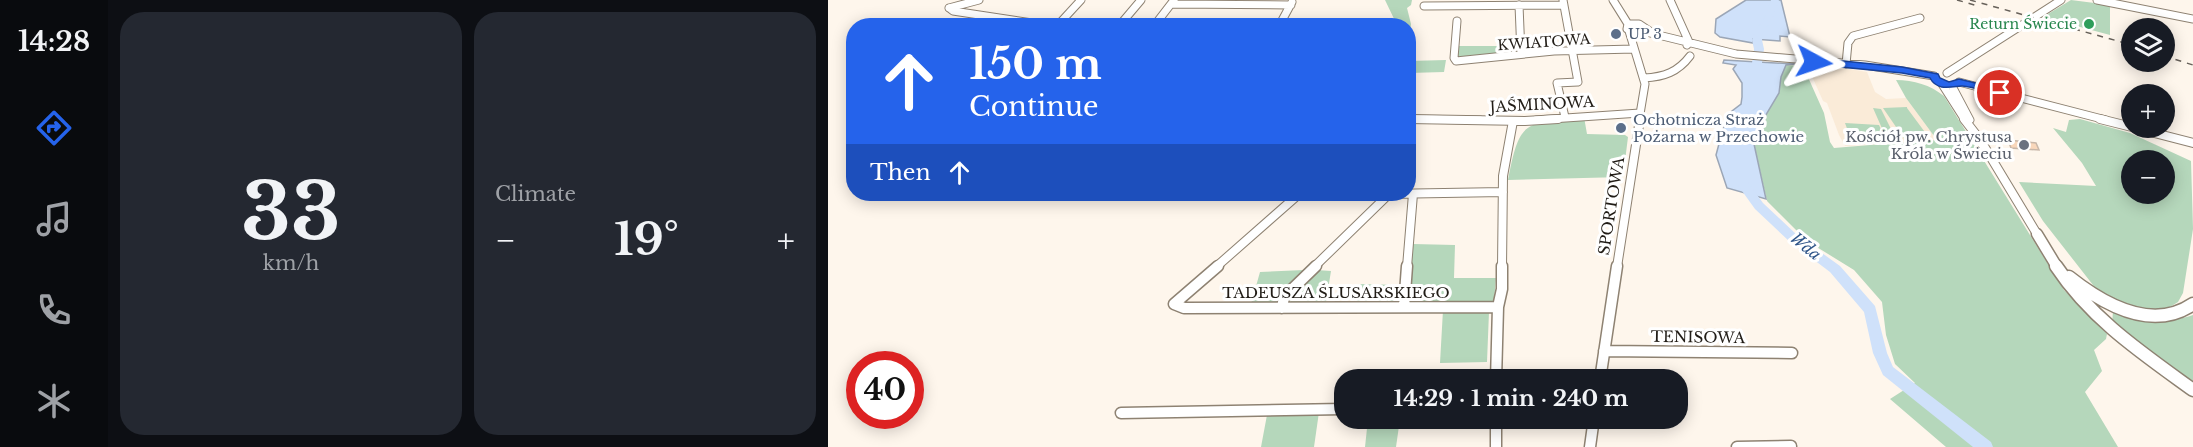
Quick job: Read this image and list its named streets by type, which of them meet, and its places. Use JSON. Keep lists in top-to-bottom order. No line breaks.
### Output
{"streets":{"street":["KWIATOWA","JAŚMINOWA","SPORTOWA","TADEUSZA ŚLUSARSKIEGO","TENISOWA"]},"crossings":[["KWIATOWA","SPORTOWA"],["JAŚMINOWA","SPORTOWA"],["SPORTOWA","TENISOWA"]],"water":["Wda"],"places":["Return Świecie","UP 3","Ochotnicza Straż Pożarna w Przechowie","Kościół pw. Chrystusa Króla w Świeciu"],"page":{"tabs":"14:28","tile":[["33","km/h"],"Climate"],"map_buttons":["+","−"],"turn":["150 m","Continue"],"then":"Then","heat":["−","19°","+"],"limit":"40","trip":"14:29 · 1 min · 240 m"}}
